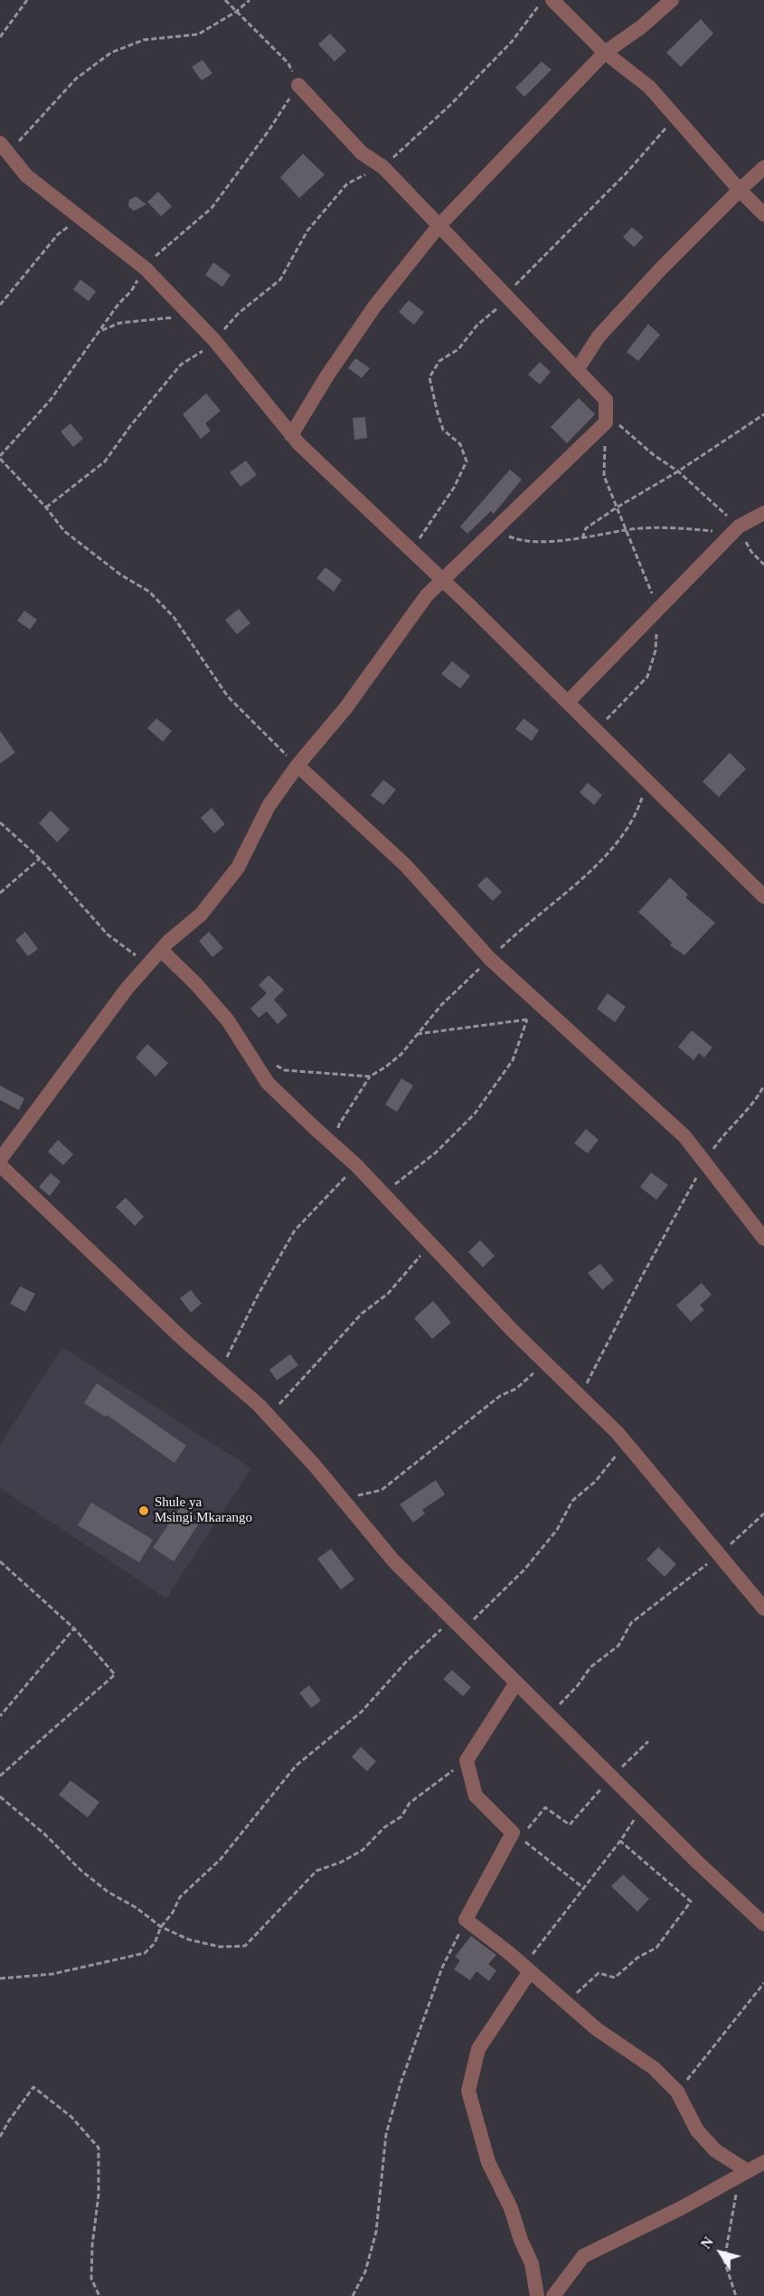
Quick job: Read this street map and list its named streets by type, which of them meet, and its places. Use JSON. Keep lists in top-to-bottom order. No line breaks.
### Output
{"places":["Shule ya Msingi Mkarango"],"north":"top left"}
